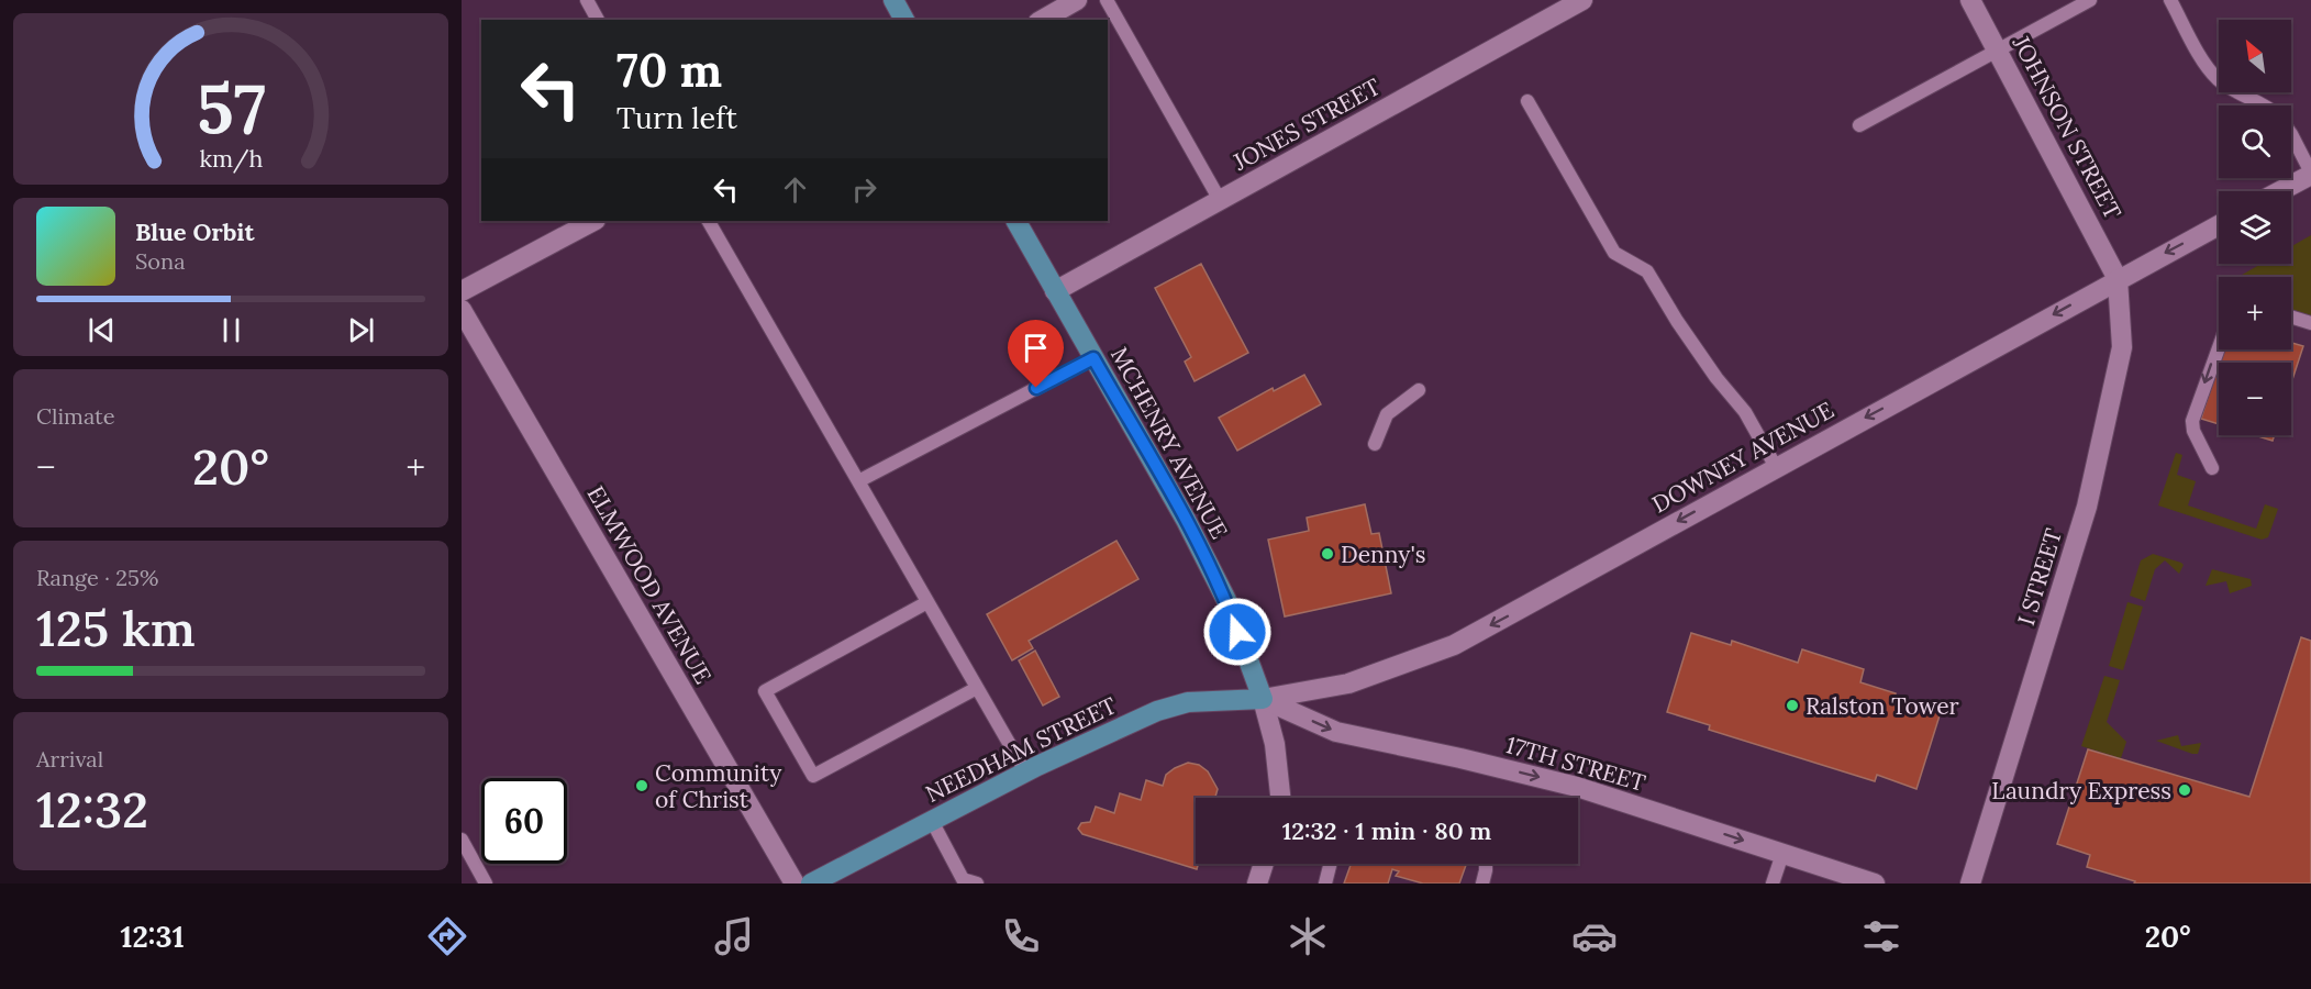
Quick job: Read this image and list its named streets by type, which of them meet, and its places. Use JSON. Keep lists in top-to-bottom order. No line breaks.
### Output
{"streets":{"main road":["MCHENRY AVENUE","NEEDHAM STREET"],"street":["JONES STREET","JOHNSON STREET","DOWNEY AVENUE","I STREET","ELMWOOD AVENUE","17TH STREET"]},"crossings":[["JONES STREET","MCHENRY AVENUE"],["JOHNSON STREET","DOWNEY AVENUE"],["JOHNSON STREET","I STREET"],["MCHENRY AVENUE","DOWNEY AVENUE"],["MCHENRY AVENUE","NEEDHAM STREET"],["MCHENRY AVENUE","17TH STREET"],["DOWNEY AVENUE","I STREET"],["DOWNEY AVENUE","NEEDHAM STREET"],["DOWNEY AVENUE","17TH STREET"],["NEEDHAM STREET","17TH STREET"]],"one_way":["DOWNEY AVENUE","17TH STREET"],"places":["Denny's","Ralston Tower","Community of Christ","Laundry Express"],"north":"top left","page":{"map_buttons":["+","−"],"turn":["70 m","Turn left"],"song":["Blue Orbit","Sona"],"tile":["Climate",["Range · 25%","125 km"],["Arrival","12:32"]],"heat":["−","20°","+"],"limit":"60","trip":"12:32 · 1 min · 80 m","tabs":["12:31","20°"],"gauge":["57","km/h"]}}
